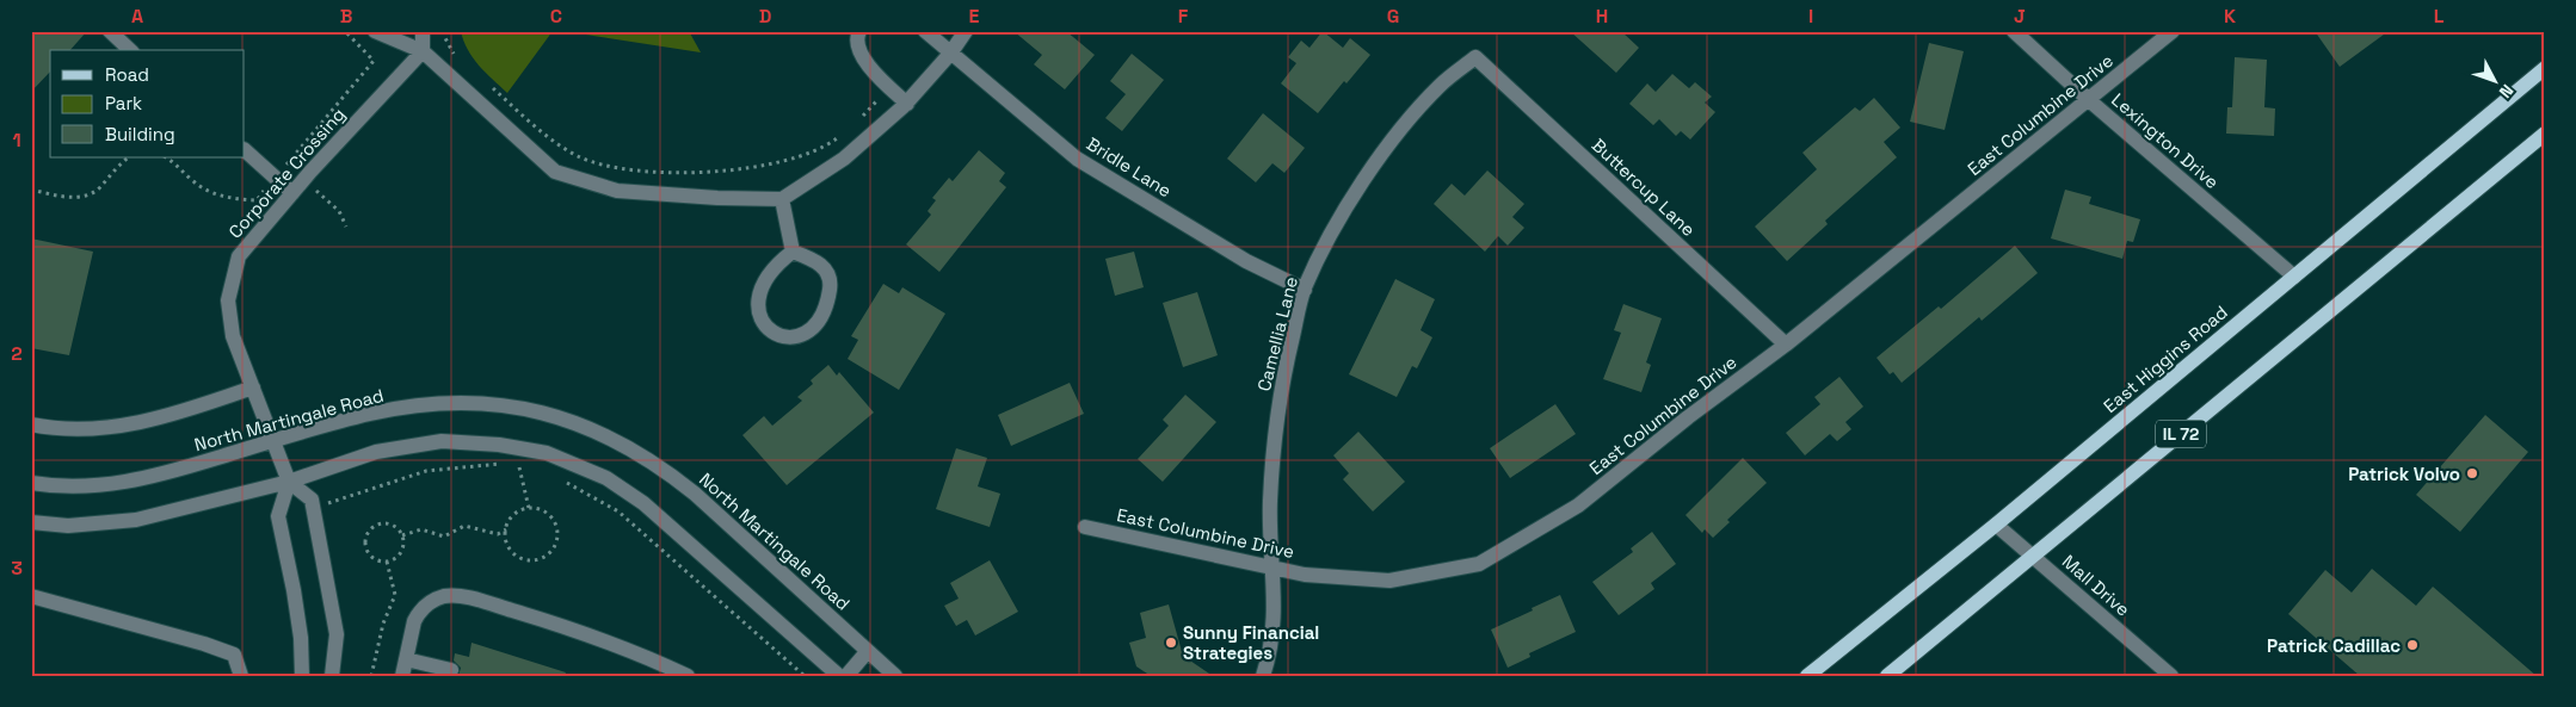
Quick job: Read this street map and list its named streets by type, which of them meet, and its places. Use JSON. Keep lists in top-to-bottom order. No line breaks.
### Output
{"streets":{"main road":["East Higgins Road","IL 72"],"street":["East Columbine Drive","Lexington Drive","Bridle Lane","Corporate Crossing","Buttercup Lane","Camellia Lane","North Martingale Road","Mall Drive"]},"crossings":[["East Columbine Drive","Lexington Drive"],["East Columbine Drive","Buttercup Lane"],["East Columbine Drive","Camellia Lane"],["Lexington Drive","East Higgins Road"],["Bridle Lane","Camellia Lane"],["Corporate Crossing","North Martingale Road"],["Buttercup Lane","Camellia Lane"],["East Higgins Road","Mall Drive"],["IL 72","Mall Drive"]],"places":["Patrick Volvo","Sunny Financial Strategies","Patrick Cadillac"],"legend":["Road","Park","Building"],"north":"bottom right","grid":{"columns":["A","B","C","D","E","F","G","H","I","J","K","L"],"rows":["1","2","3"]}}
